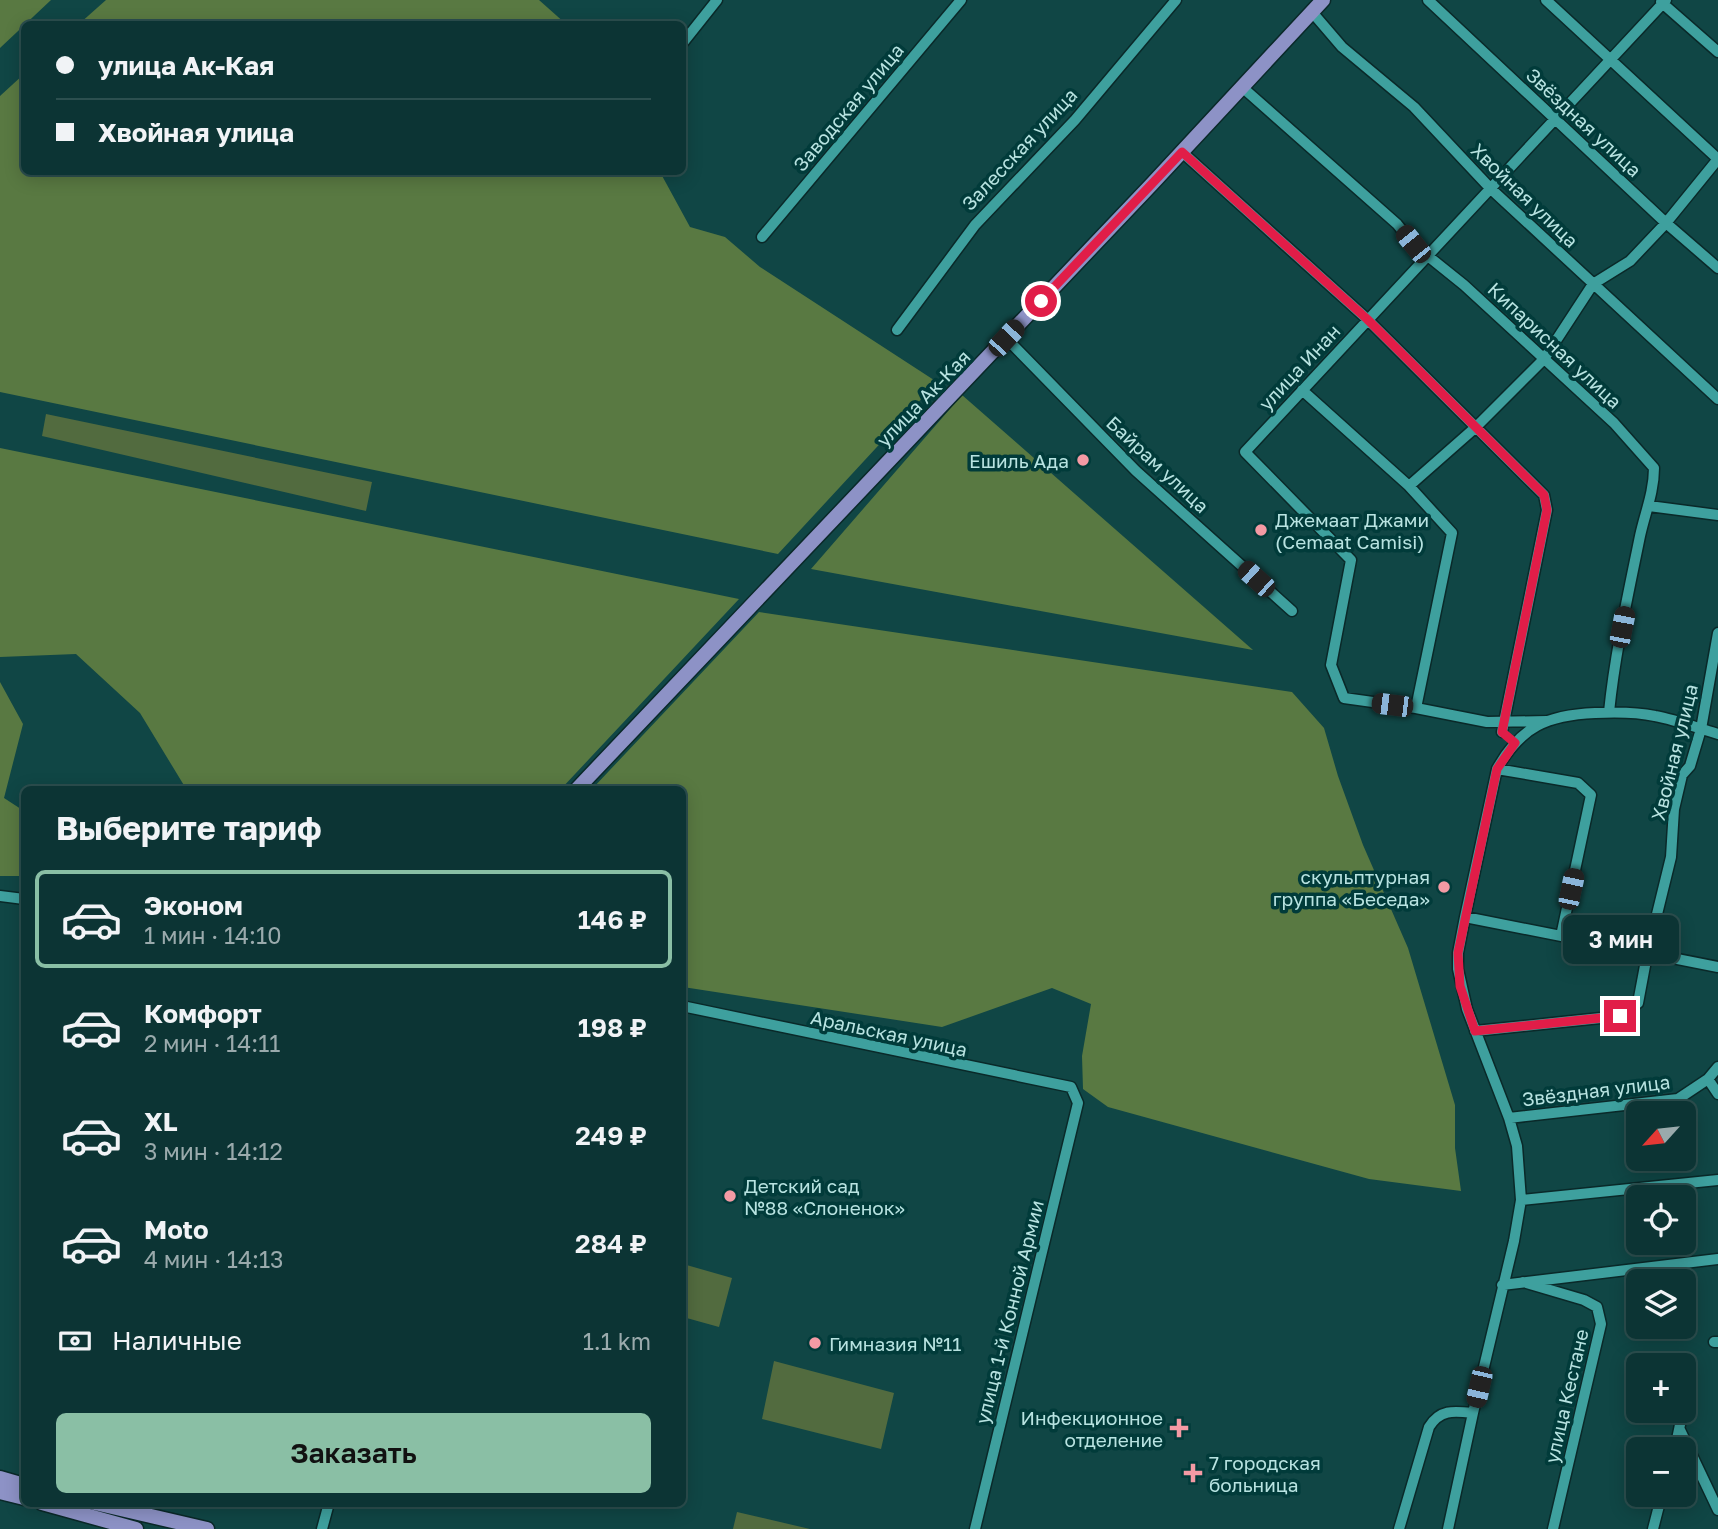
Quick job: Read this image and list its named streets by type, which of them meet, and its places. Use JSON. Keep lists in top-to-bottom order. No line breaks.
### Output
{"streets":{"main road":["улица Ак-Кая"],"street":["Заводская улица","Звёздная улица","Залесская улица","Хвойная улица","Кипарисная улица","улица Инан","Байрам улица","Аральская улица","улица 1-й Конной Армии","улица Кестане"]},"crossings":[["Звёздная улица","улица Инан"],["Хвойная улица","улица Инан"],["Хвойная улица","улица Ак-Кая"],["Кипарисная улица","улица Инан"],["Кипарисная улица","улица Ак-Кая"],["улица Ак-Кая","Байрам улица"],["Аральская улица","улица 1-й Конной Армии"]],"places":{"other":["Ешиль Ада","Джемаат Джами (Cemaat Camisi)","скульптурная группа «Беседа»","Детский сад №88 «Слоненок»","Гимназия №11"],"health":["Инфекционное отделение","7 городская больница"]},"north":"bottom left","page":{"banner":["улица Ак-Кая","Хвойная улица"],"heading":"Выберите тариф","list":[{"name":"Эконом","note":"1 мин · 14:10","value":"146 ₽"},{"name":"Комфорт","note":"2 мин · 14:11","value":"198 ₽"},{"name":"XL","note":"3 мин · 14:12","value":"249 ₽"},{"name":"Moto","note":"4 мин · 14:13","value":"284 ₽"}],"bubble":"3 мин","map_buttons":["+","−"],"pay":["Наличные","1.1 km"],"buttons":"Заказать"}}
